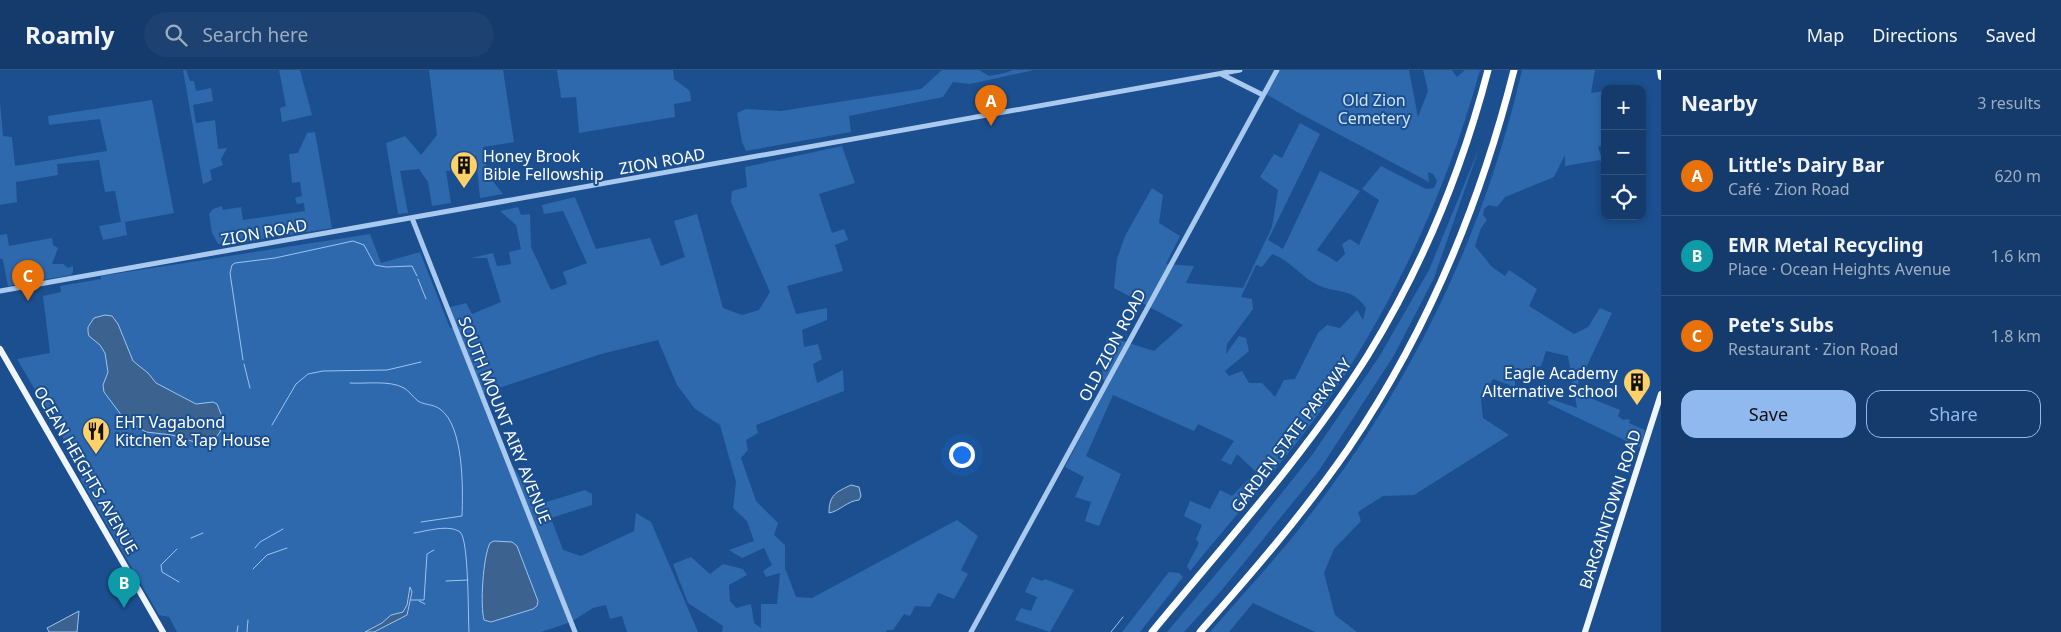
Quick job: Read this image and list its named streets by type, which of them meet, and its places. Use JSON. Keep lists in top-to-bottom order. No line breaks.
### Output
{"streets":{"highway":["GARDEN STATE PARKWAY"],"main road":["OCEAN HEIGHTS AVENUE","BARGAINTOWN ROAD"],"street":["ZION ROAD","OLD ZION ROAD","SOUTH MOUNT AIRY AVENUE"]},"crossings":[["ZION ROAD","SOUTH MOUNT AIRY AVENUE"]],"parks":["Old Zion Cemetery"],"places":{"building":["Honey Brook Bible Fellowship","Eagle Academy Alternative School"],"restaurant":["EHT Vagabond Kitchen & Tap House"]},"page":{"header":"Roamly","search":"Search here","nav":["Map","Directions","Saved"],"heading":["Nearby","3 results"],"map_buttons":["+","−"],"pins":["A","C","B"],"list":[{"mark":"A","name":"Little's Dairy Bar","note":"Café · Zion Road","value":"620 m"},{"mark":"B","name":"EMR Metal Recycling","note":"Place · Ocean Heights Avenue","value":"1.6 km"},{"mark":"C","name":"Pete's Subs","note":"Restaurant · Zion Road","value":"1.8 km"}],"buttons":["Save","Share"]}}
